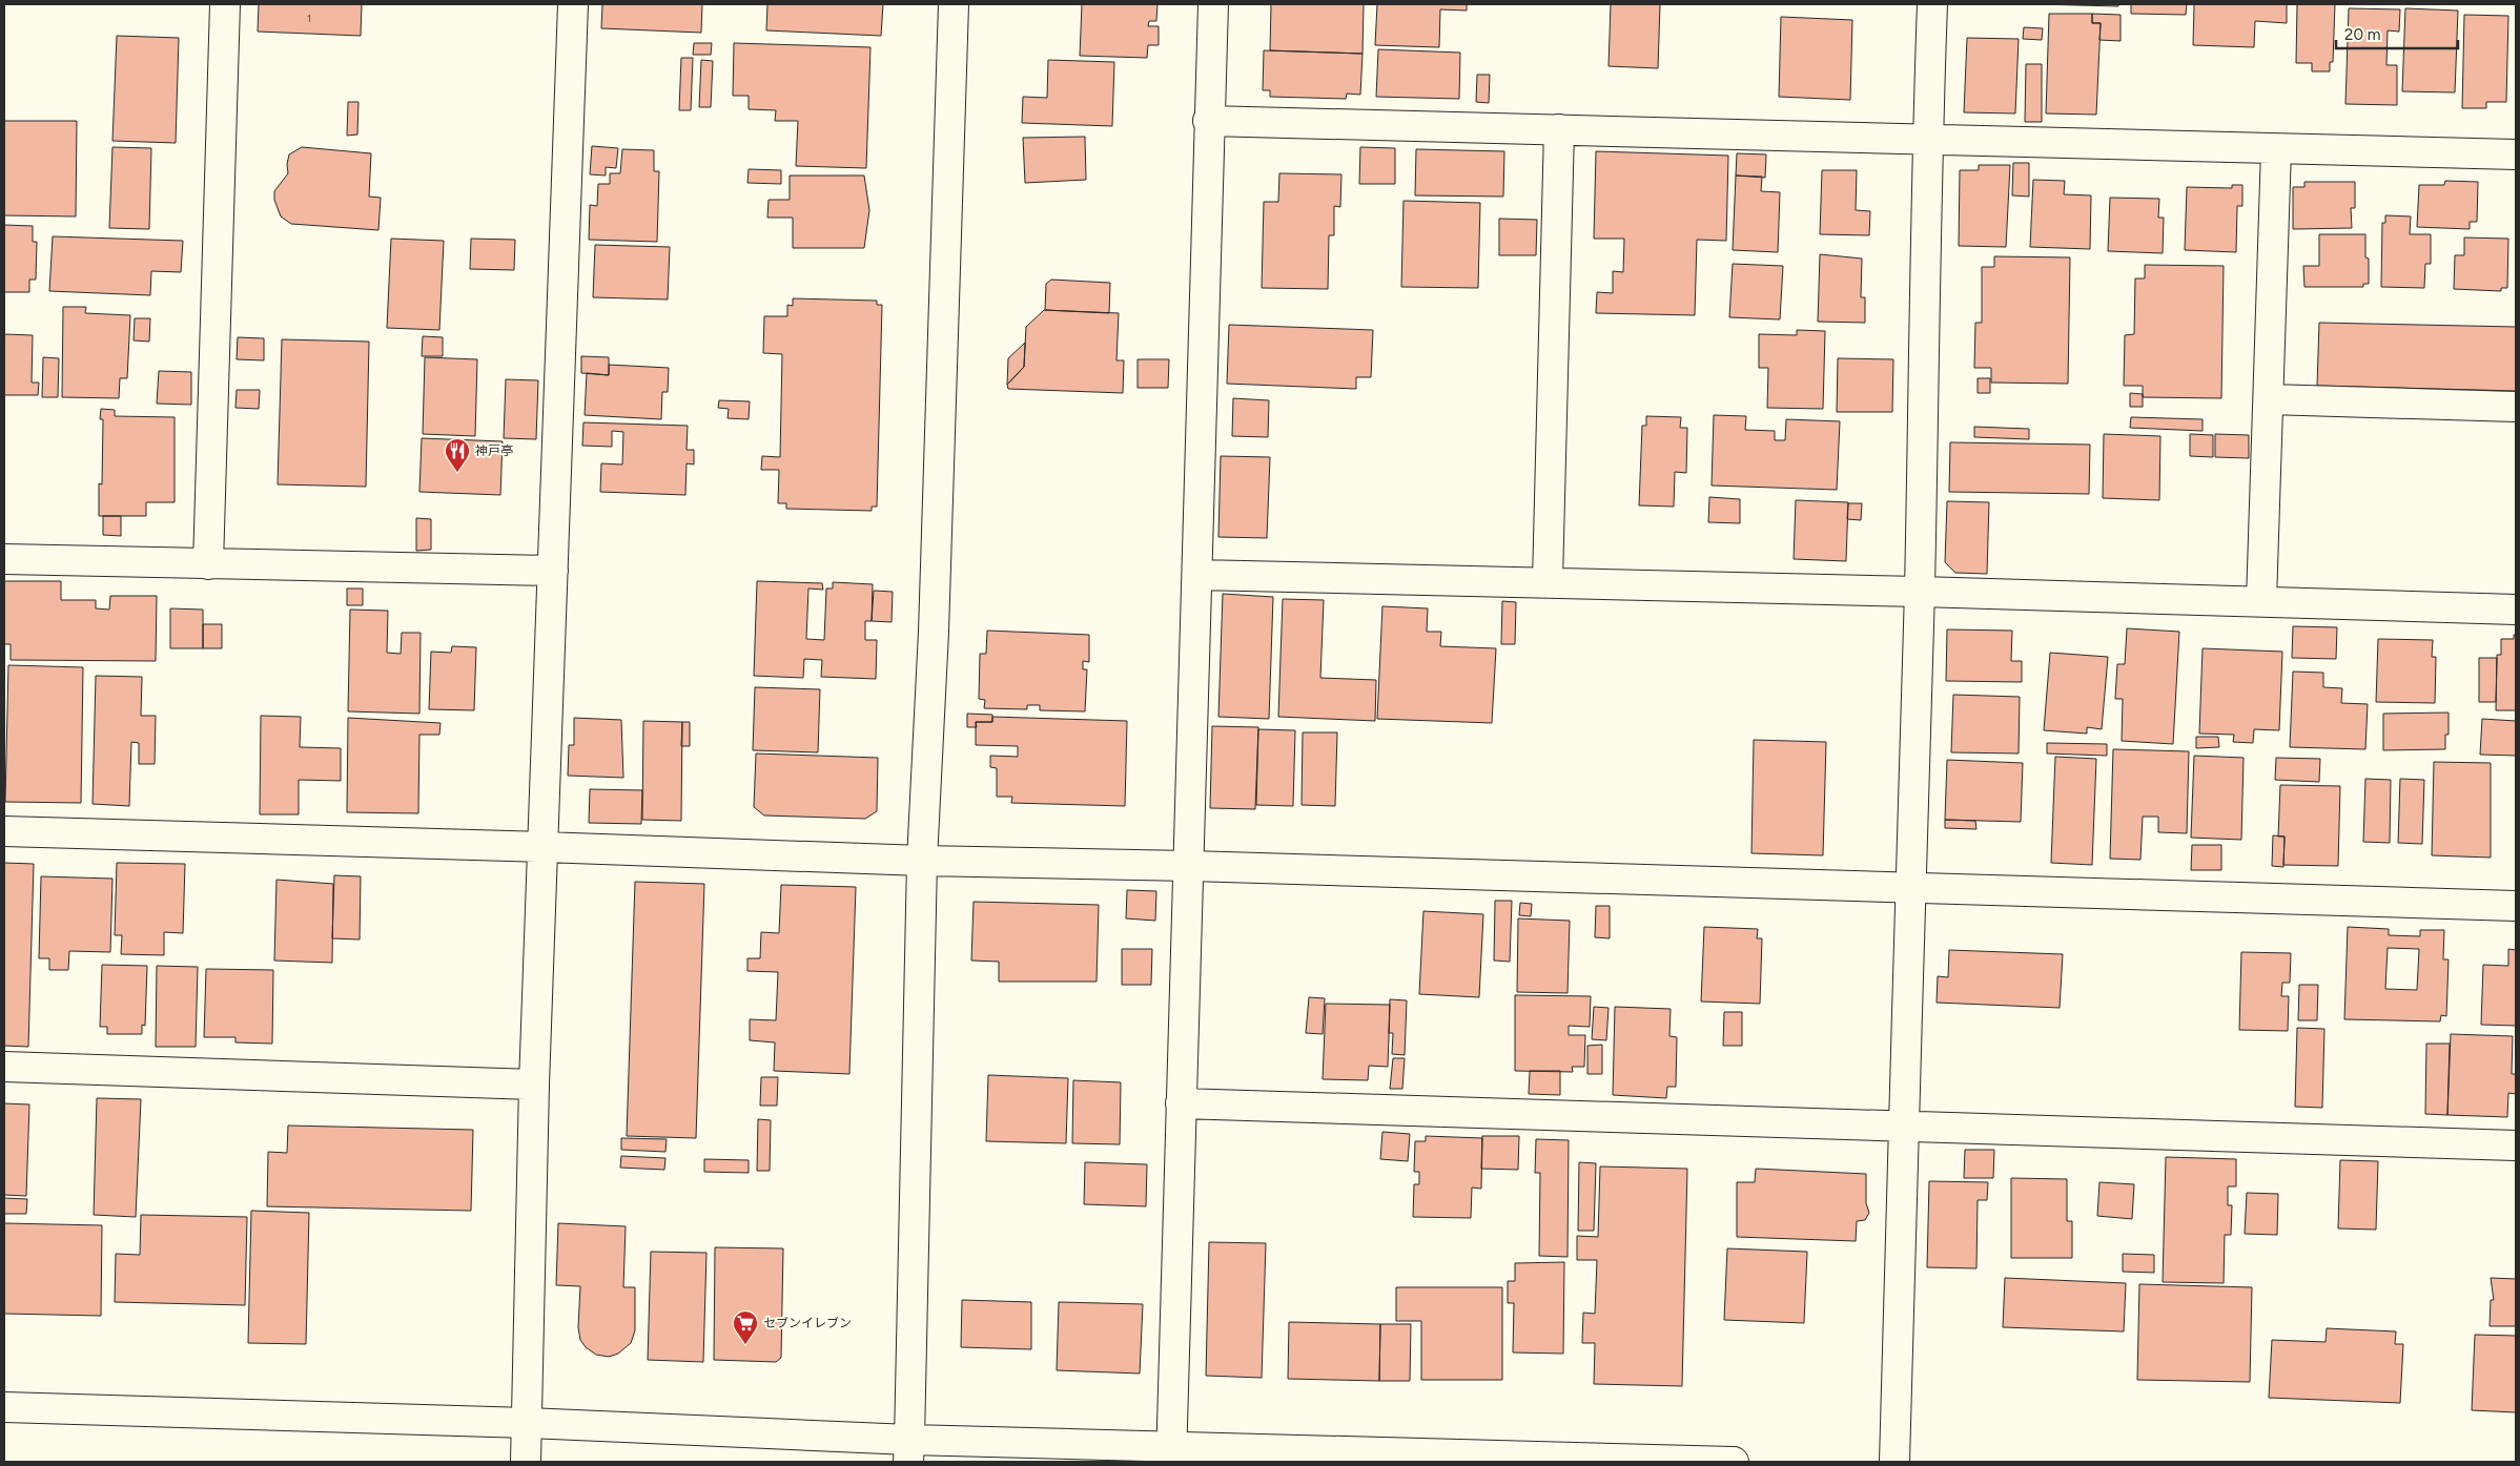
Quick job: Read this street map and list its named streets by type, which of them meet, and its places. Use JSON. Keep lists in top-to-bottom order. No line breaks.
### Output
{"places":{"restaurant":["神戸亭"],"supermarket":["セブンイレブン"]},"house_numbers":["1"],"scale_bar":"20 m"}
